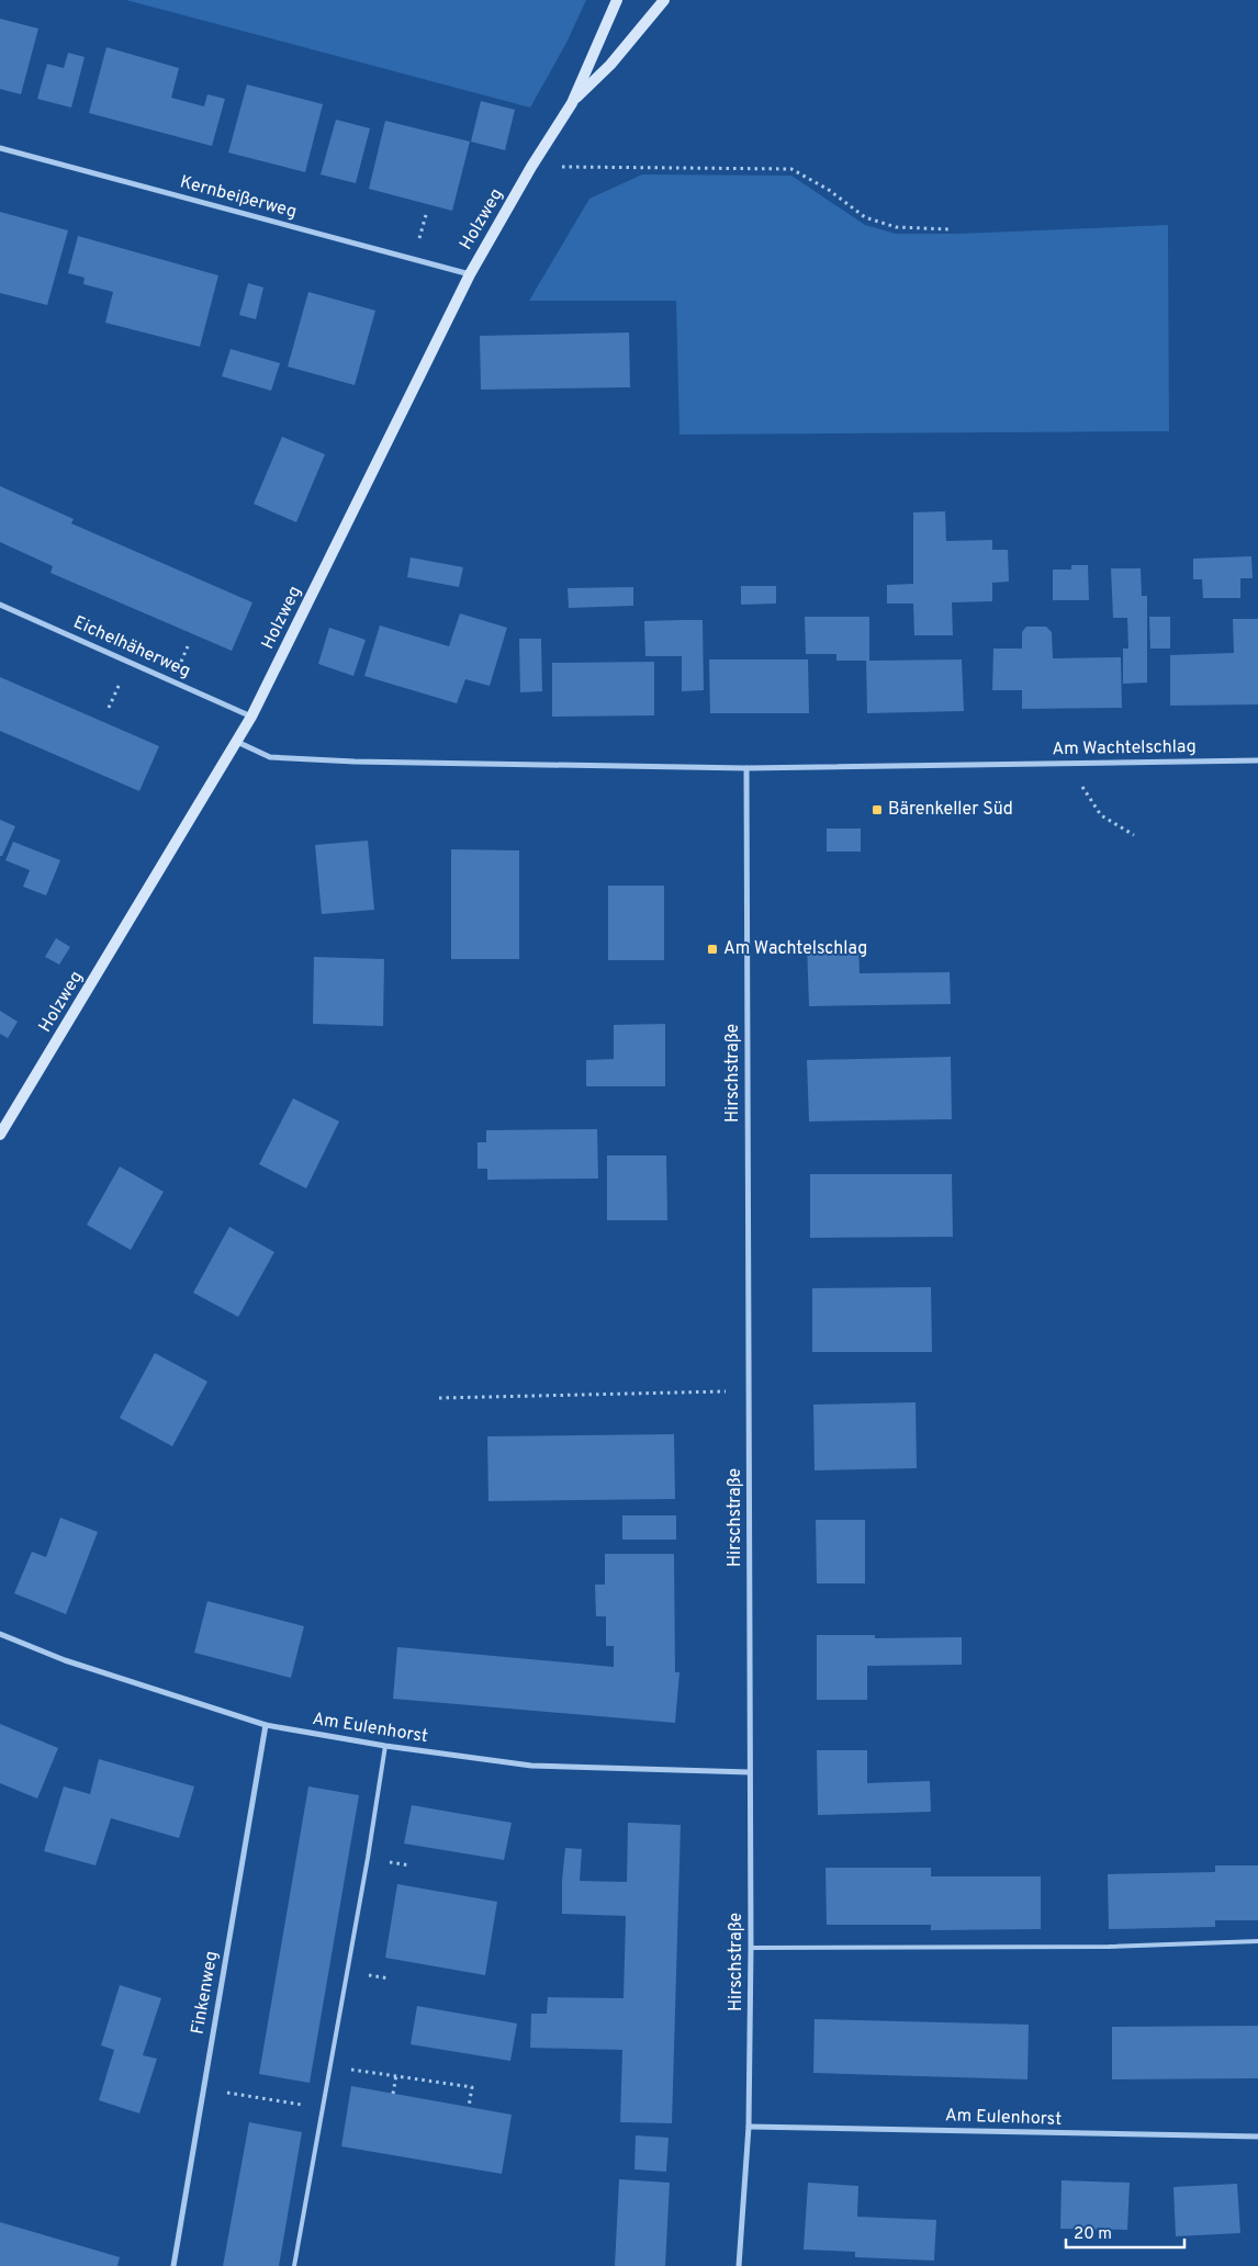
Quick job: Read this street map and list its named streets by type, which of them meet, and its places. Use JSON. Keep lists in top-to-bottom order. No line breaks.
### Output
{"streets":{"street":["Kernbeißerweg","Holzweg","Eichelhäherweg","Am Wachtelschlag","Hirschstraße","Am Eulenhorst","Finkenweg"]},"crossings":[["Kernbeißerweg","Holzweg"],["Holzweg","Eichelhäherweg"],["Holzweg","Am Wachtelschlag"],["Am Wachtelschlag","Hirschstraße"],["Hirschstraße","Am Eulenhorst"],["Am Eulenhorst","Finkenweg"]],"places":{"transit":["Bärenkeller Süd","Am Wachtelschlag"]},"scale_bar":"20 m"}
